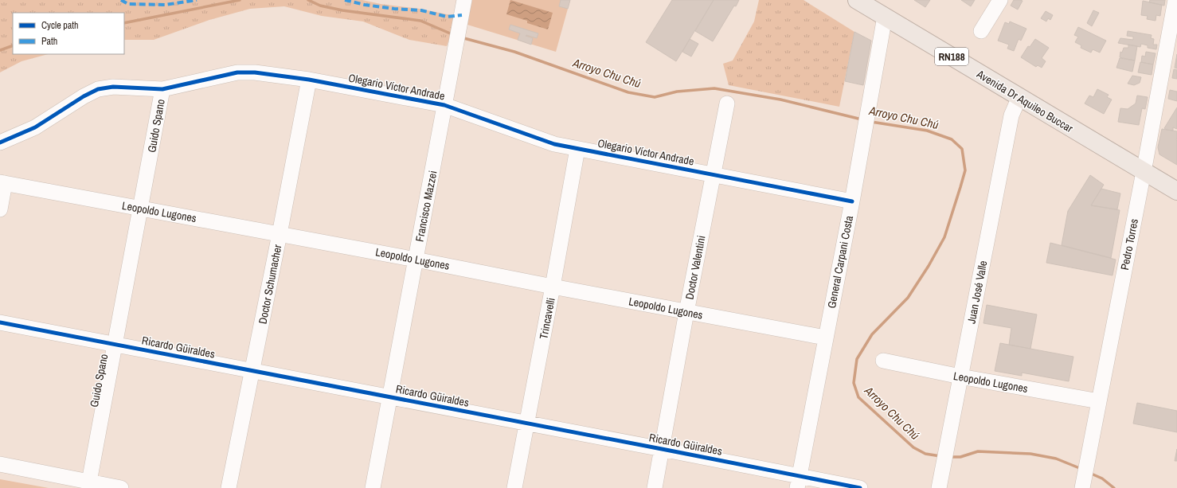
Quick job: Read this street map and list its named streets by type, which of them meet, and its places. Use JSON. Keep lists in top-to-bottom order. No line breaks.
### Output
{"streets":{"highway":["RN188","Avenida Dr Aquileo Buccar"],"street":["Olegario Víctor Andrade","Guido Spano","Francisco Mazzei","Leopoldo Lugones","Pedro Torres","General Carpani Costa","Doctor Valentini","Doctor Schumacher","Juan José Valle","Trincavelli","Ricardo Güiraldes"]},"crossings":[["Olegario Víctor Andrade","Guido Spano"],["Olegario Víctor Andrade","Francisco Mazzei"],["Olegario Víctor Andrade","General Carpani Costa"],["Olegario Víctor Andrade","Doctor Valentini"],["Olegario Víctor Andrade","Doctor Schumacher"],["Olegario Víctor Andrade","Trincavelli"],["Avenida Dr Aquileo Buccar","Pedro Torres"],["Avenida Dr Aquileo Buccar","General Carpani Costa"],["Avenida Dr Aquileo Buccar","Juan José Valle"],["Guido Spano","Leopoldo Lugones"],["Guido Spano","Ricardo Güiraldes"],["Francisco Mazzei","Leopoldo Lugones"],["Francisco Mazzei","Ricardo Güiraldes"],["Leopoldo Lugones","Pedro Torres"],["Leopoldo Lugones","General Carpani Costa"],["Leopoldo Lugones","Doctor Valentini"],["Leopoldo Lugones","Doctor Schumacher"],["Leopoldo Lugones","Juan José Valle"],["Leopoldo Lugones","Trincavelli"],["General Carpani Costa","Ricardo Güiraldes"],["Doctor Valentini","Ricardo Güiraldes"],["Doctor Schumacher","Ricardo Güiraldes"],["Trincavelli","Ricardo Güiraldes"]],"water":["Arroyo Chu Chú"],"legend":["Cycle path","Path"]}
